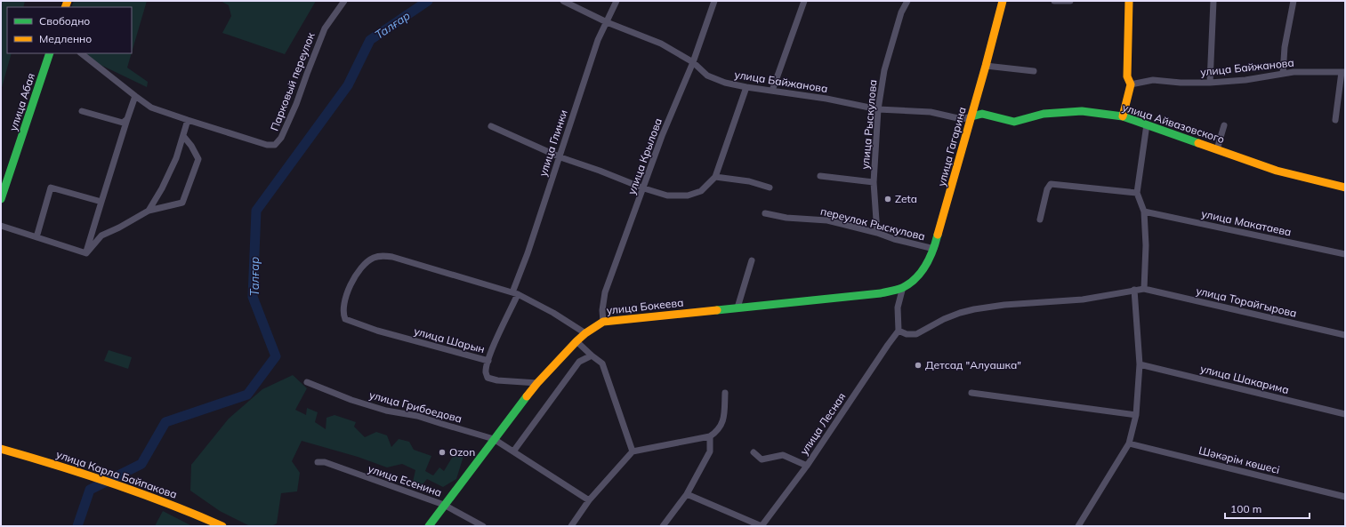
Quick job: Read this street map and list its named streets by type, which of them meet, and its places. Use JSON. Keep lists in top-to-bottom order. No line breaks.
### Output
{"streets":{"main road":["улица Абая","улица Айвазовского","улица Гагарина","улица Бокеева","улица Карла Байпакова"],"street":["улица Байжанова","Парковый переулок","улица Рыскулова","улица Глинки","улица Крылова","улица Макатаева","переулок Рыскулова","улица Торайгырова","улица Шарын","улица Шакарима","улица Грибоедова","улица Лесная","Шәкәрім көшесі","улица Есенина"]},"crossings":[["улица Байжанова","улица Айвазовского"],["улица Байжанова","улица Рыскулова"],["улица Байжанова","улица Глинки"],["улица Байжанова","улица Гагарина"],["улица Байжанова","улица Крылова"],["улица Айвазовского","улица Гагарина"],["улица Рыскулова","переулок Рыскулова"],["улица Глинки","улица Шарын"],["улица Гагарина","переулок Рыскулова"],["улица Гагарина","улица Бокеева"],["улица Крылова","улица Бокеева"]],"water":["Талғар"],"places":["Zeta","Детсад \"Алуашка\"","Ozon"],"legend":["Свободно","Медленно"],"scale_bar":"100 m"}
